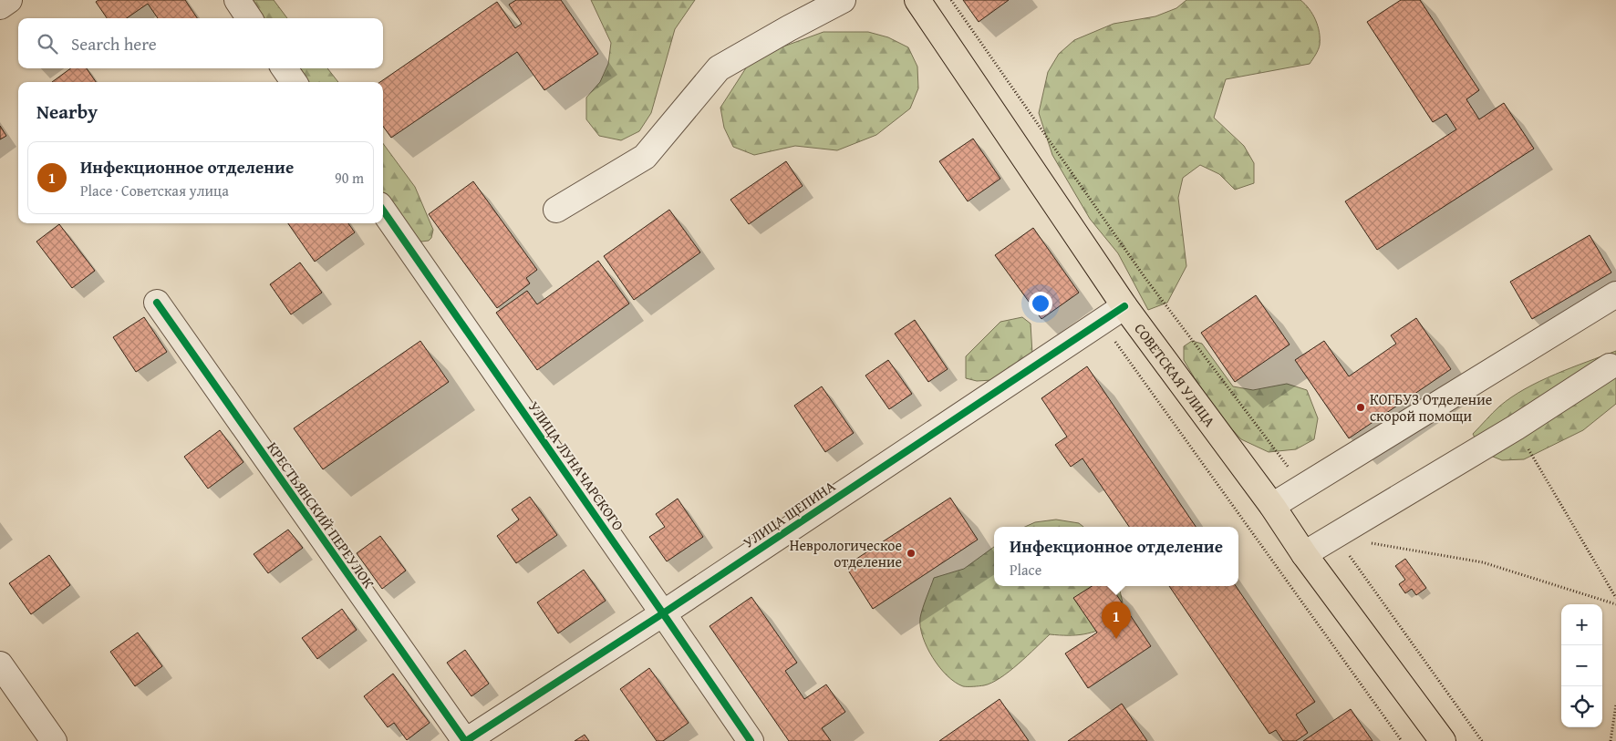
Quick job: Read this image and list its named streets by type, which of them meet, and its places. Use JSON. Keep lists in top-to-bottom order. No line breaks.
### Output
{"streets":{"main road":["СОВЕТСКАЯ УЛИЦА"],"street":["УЛИЦА ЛУНАЧАРСКОГО","УЛИЦА ЩЕПИНА","КРЕСТЬЯНСКИЙ ПЕРЕУЛОК"]},"crossings":[["СОВЕТСКАЯ УЛИЦА","УЛИЦА ЩЕПИНА"],["УЛИЦА ЛУНАЧАРСКОГО","УЛИЦА ЩЕПИНА"],["УЛИЦА ЩЕПИНА","КРЕСТЬЯНСКИЙ ПЕРЕУЛОК"]],"places":["КОГБУЗ Отделение скорой помощи","Неврологическое отделение"],"page":{"search":"Search here","heading":"Nearby","list":[{"mark":"1","name":"Инфекционное отделение","note":"Place · Советская улица","value":"90 m"}],"popup":["Инфекционное отделение","Place"],"pins":"1","map_buttons":["+","−"]}}
